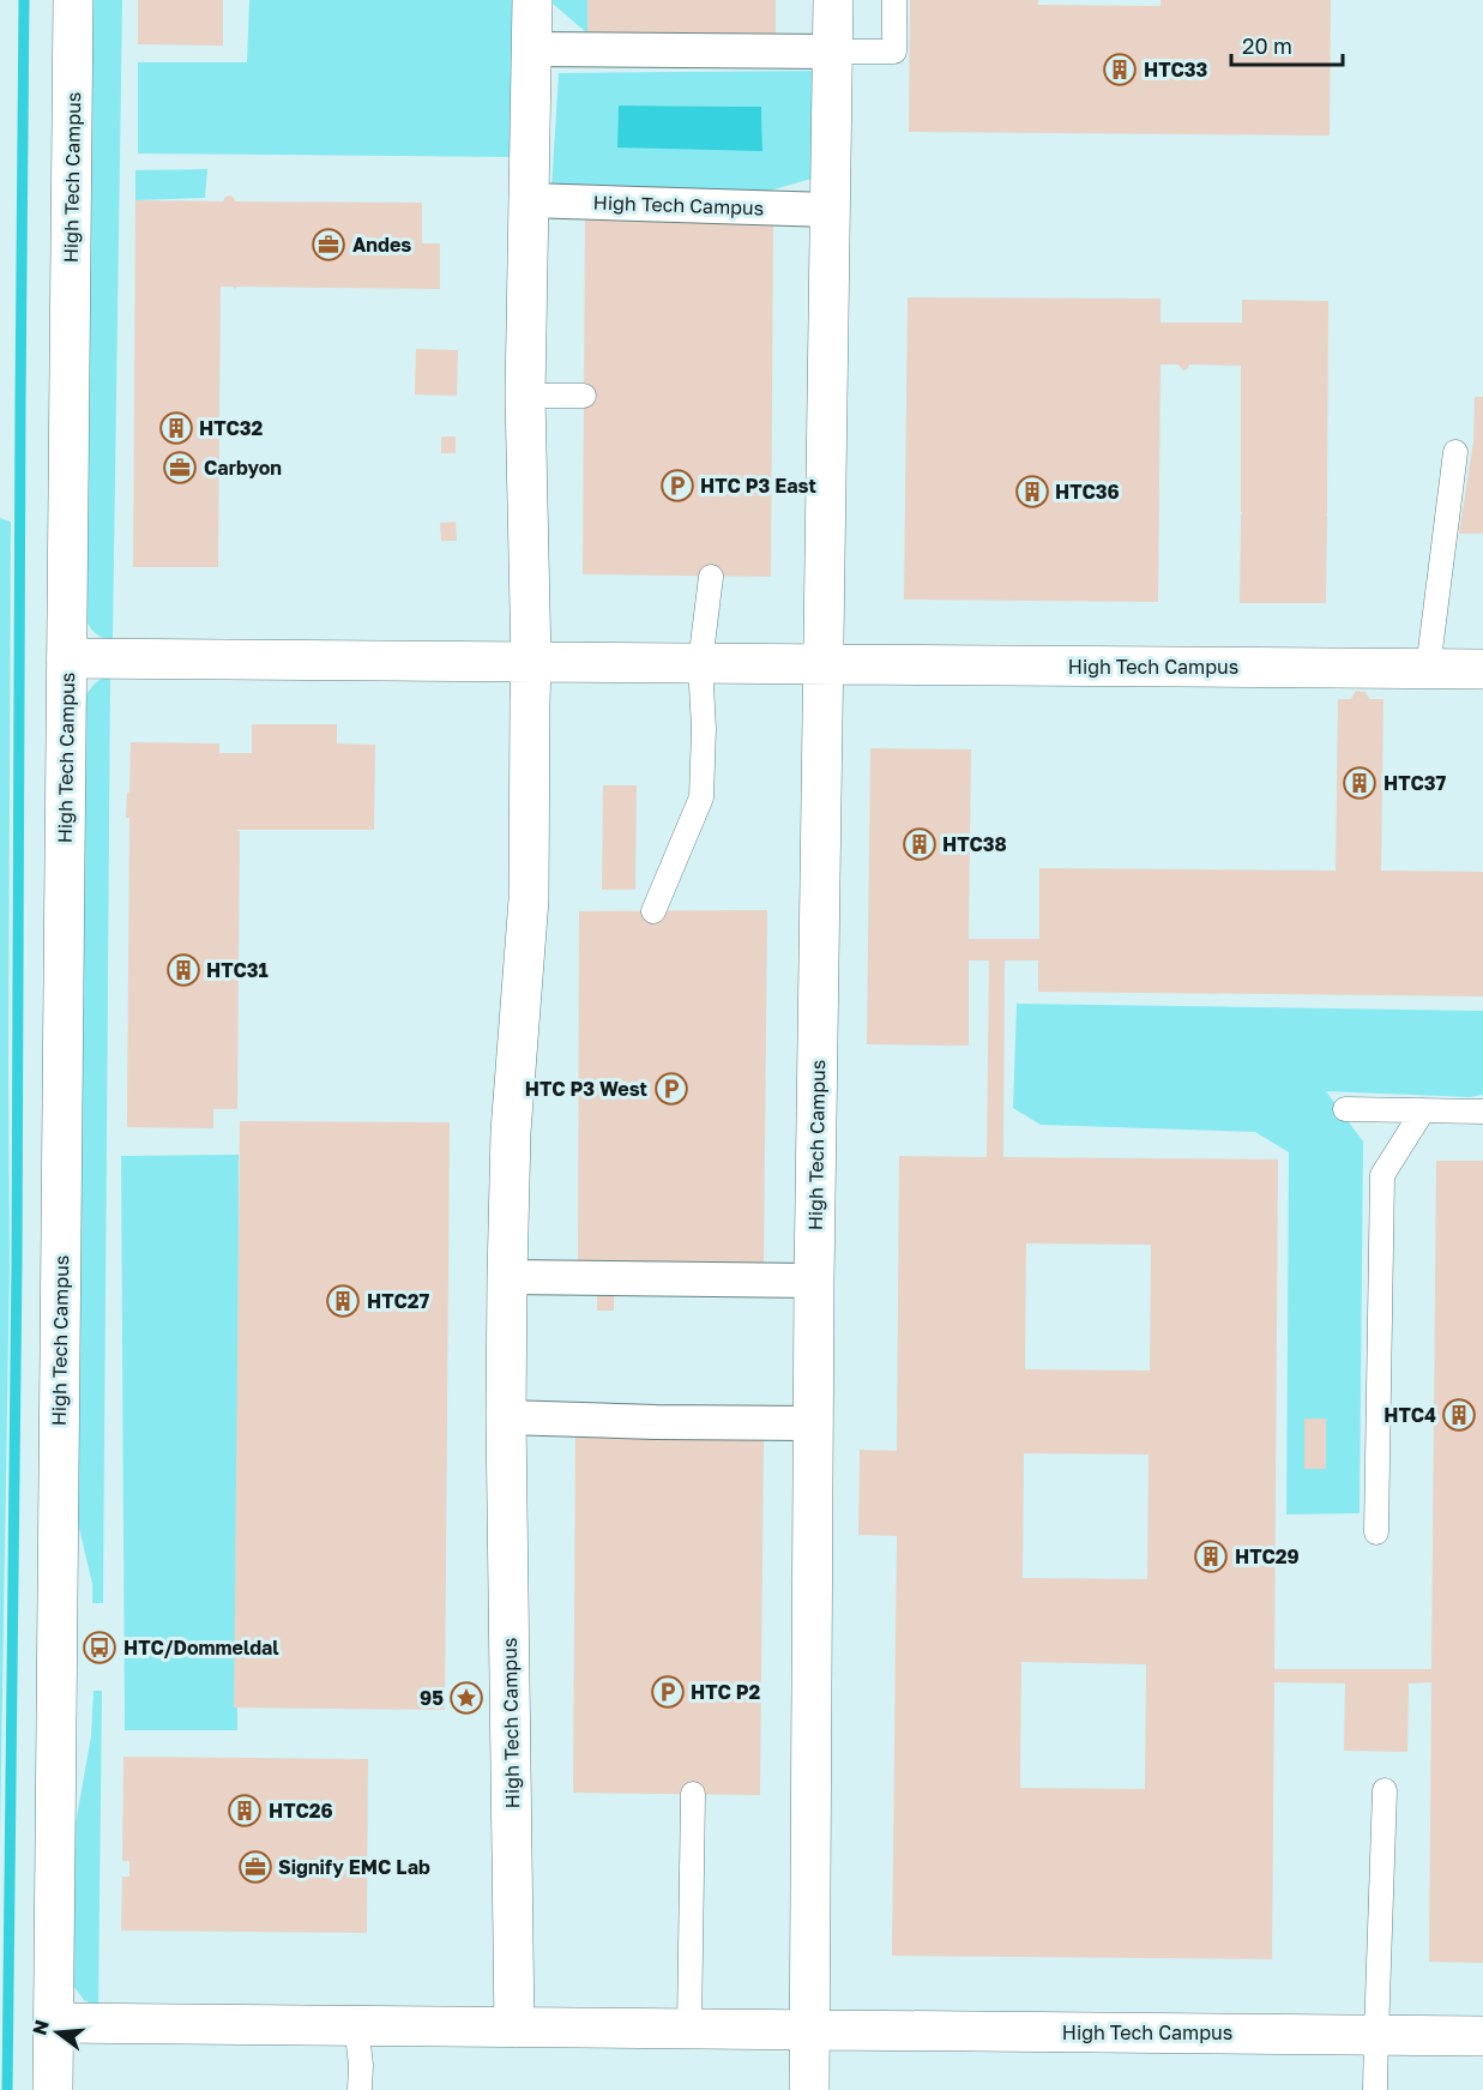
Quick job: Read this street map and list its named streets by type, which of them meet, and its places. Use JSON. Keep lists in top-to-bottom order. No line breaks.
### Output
{"streets":{"street":["High Tech Campus"]},"places":{"building":["HTC33","HTC32","HTC36","HTC37","HTC38","HTC31","HTC27","HTC4","HTC29","HTC26"],"office":["Andes","Carbyon","Signify EMC Lab"],"parking":["HTC P3 East","HTC P3 West","HTC P2"],"bus stop":["HTC/Dommeldal"],"place":["95"]},"scale_bar":"20 m","north":"left"}
